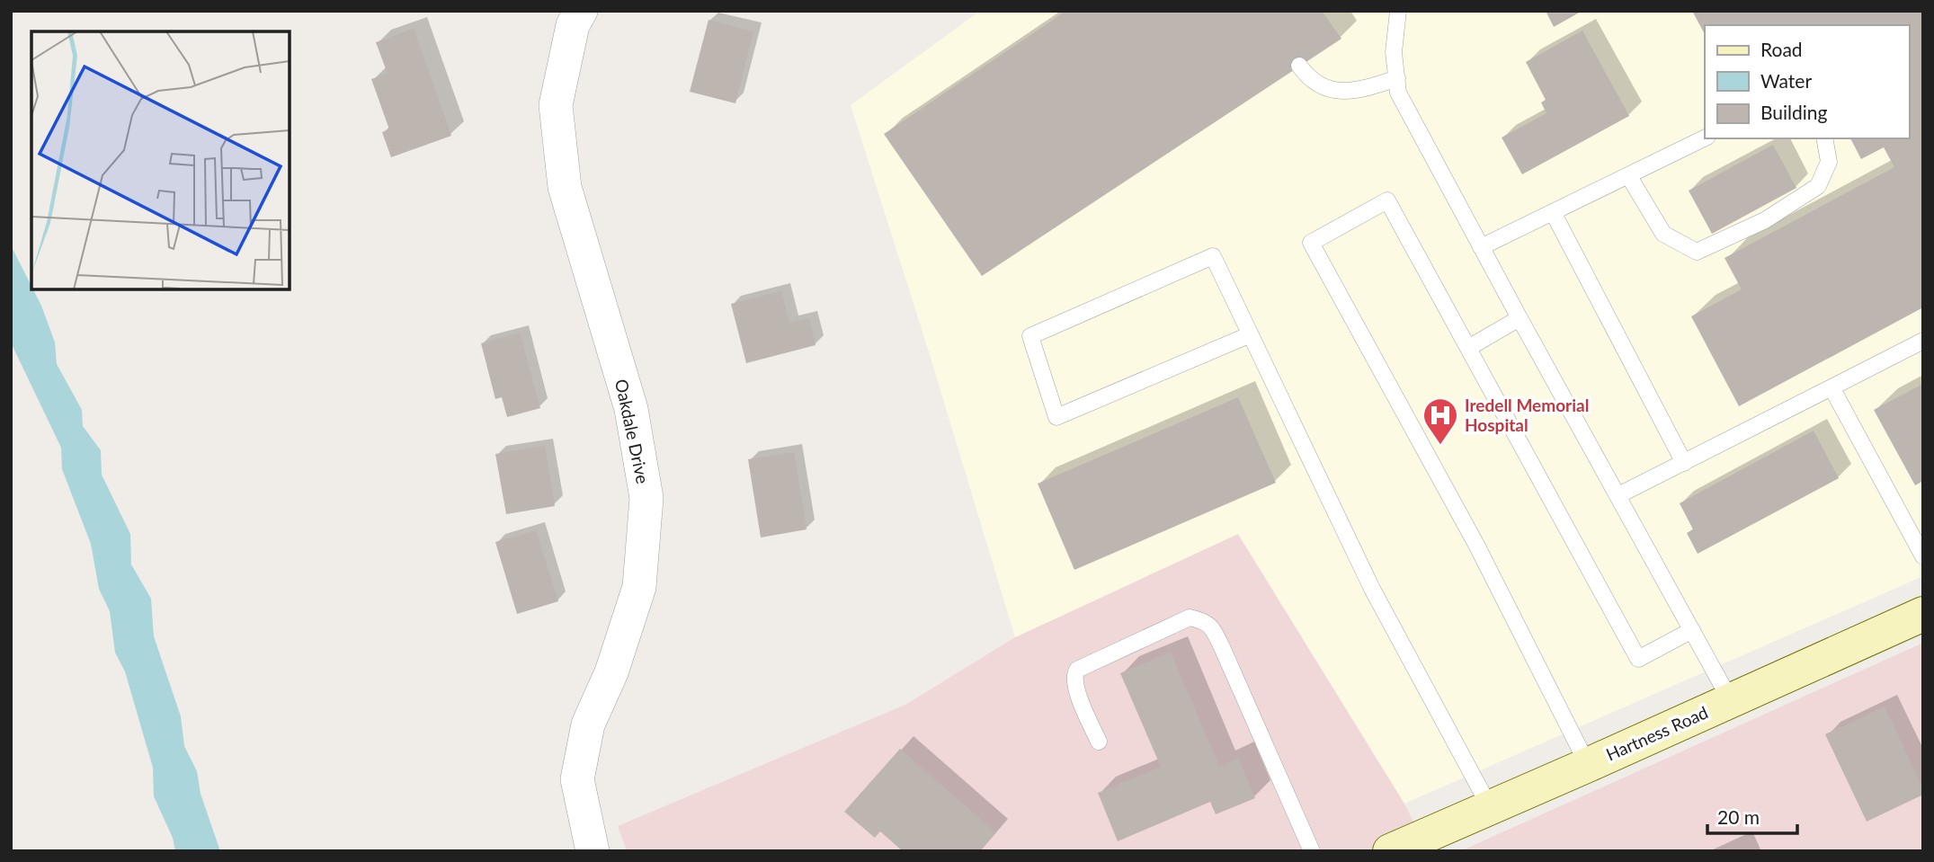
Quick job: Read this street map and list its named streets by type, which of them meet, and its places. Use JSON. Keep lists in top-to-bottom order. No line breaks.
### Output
{"streets":{"main road":["Hartness Road"],"street":["Oakdale Drive"]},"places":{"hospital":["Iredell Memorial Hospital"]},"legend":["Road","Water","Building"],"scale_bar":"20 m"}
